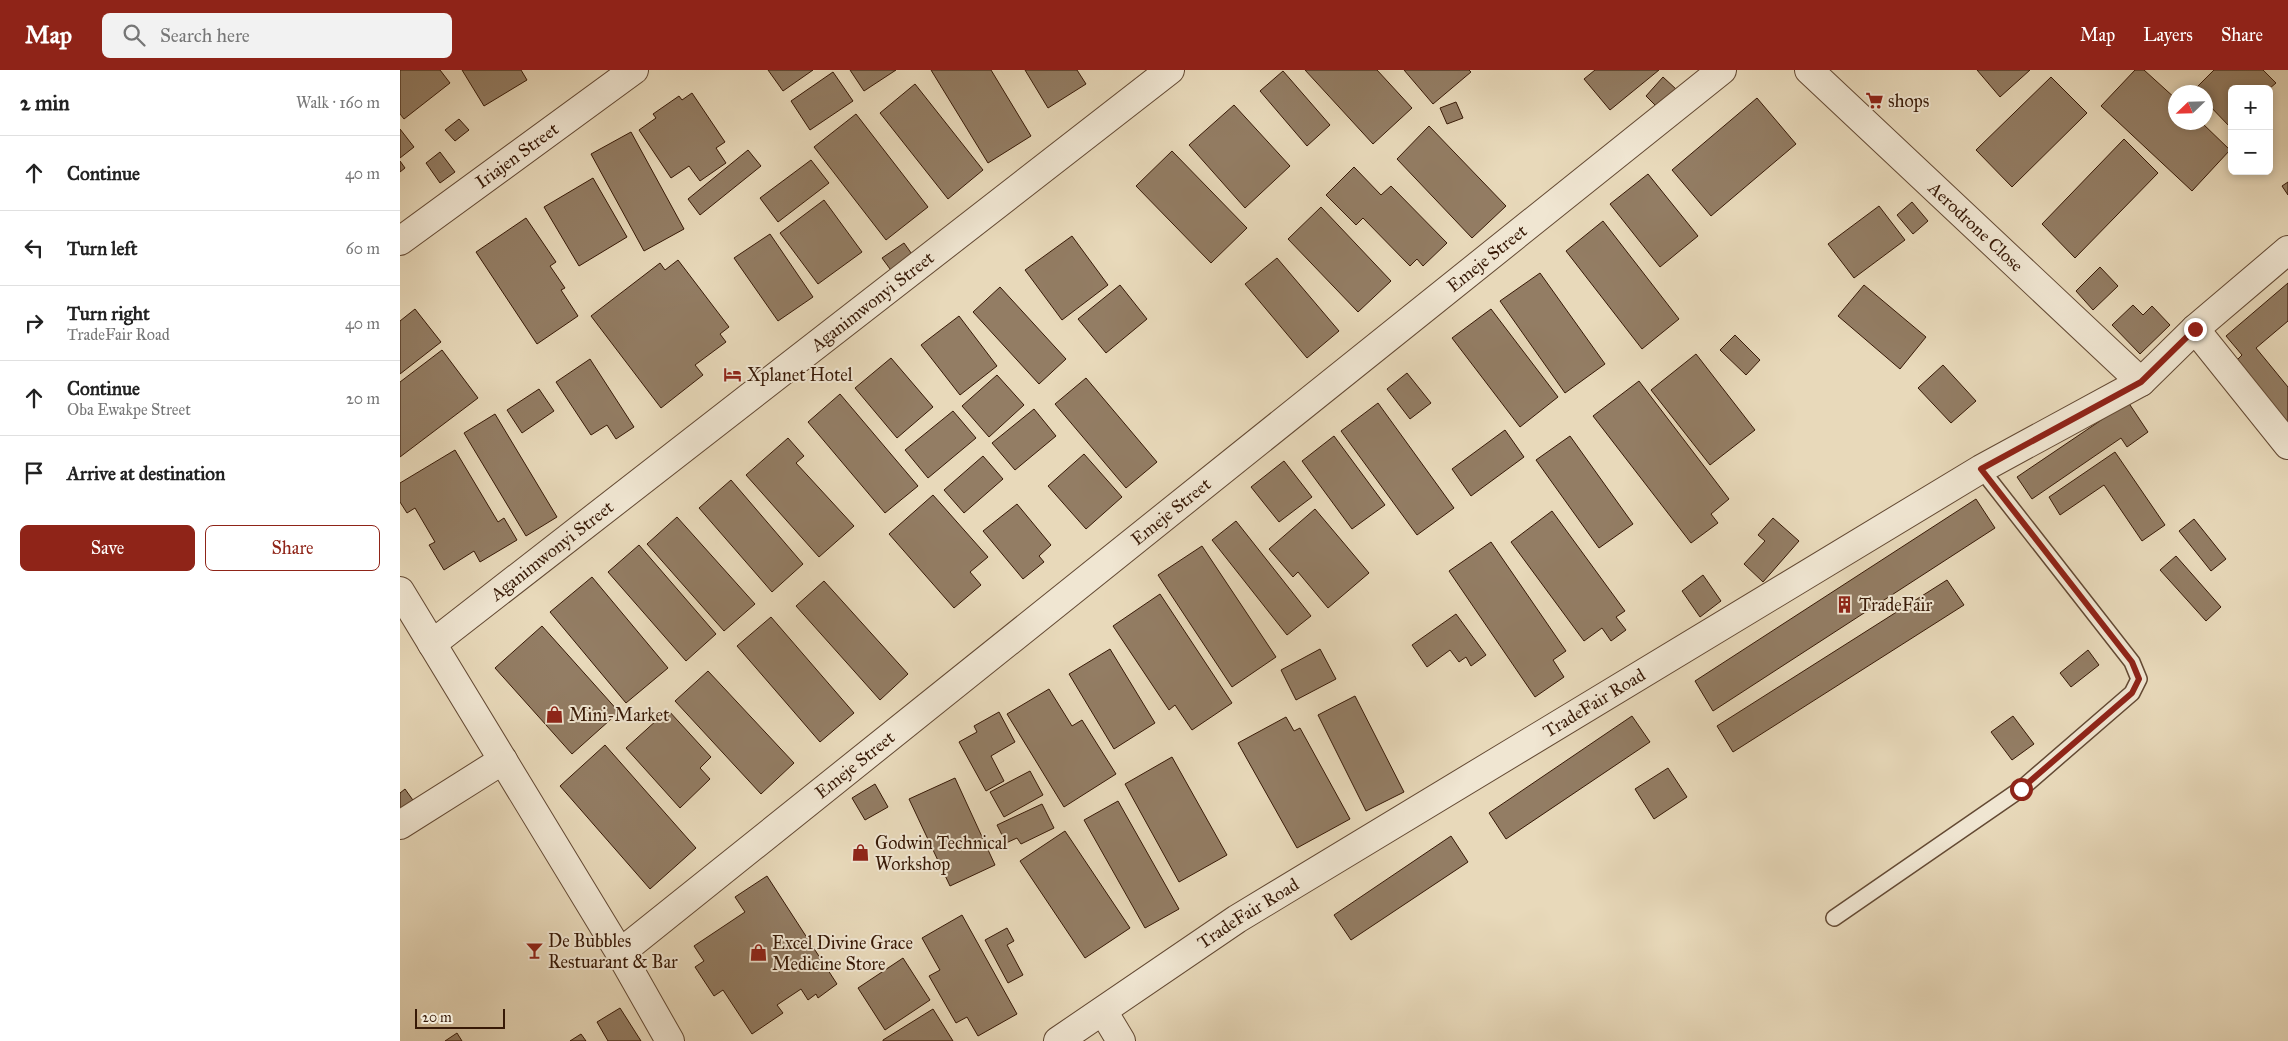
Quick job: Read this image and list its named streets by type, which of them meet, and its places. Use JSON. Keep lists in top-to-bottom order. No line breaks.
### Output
{"streets":{"street":["Iriajen Street","Aerodrone Close","Emeje Street","Aganimwonyi Street","TradeFair Road"]},"crossings":[["Aerodrone Close","TradeFair Road"]],"places":{"supermarket":["shops"],"hotel":["Xplanet Hotel"],"building":["TradeFair"],"shop":["Mini-Market","Godwin Technical Workshop","Excel Divine Grace Medicine Store"],"bar":["De Bubbles Restuarant & Bar"]},"scale_bar":"20 m","north":"bottom left","page":{"header":"Map","search":"Search here","nav":["Map","Layers","Share"],"heading":["2 min","Walk · 160 m"],"map_buttons":["+","−"],"list":[["Continue","40 m"],["Turn left","60 m"],["Turn right","TradeFair Road","40 m"],["Continue","Oba Ewakpe Street","20 m"],"Arrive at destination"],"buttons":["Save","Share"],"scale":"20 m"}}
